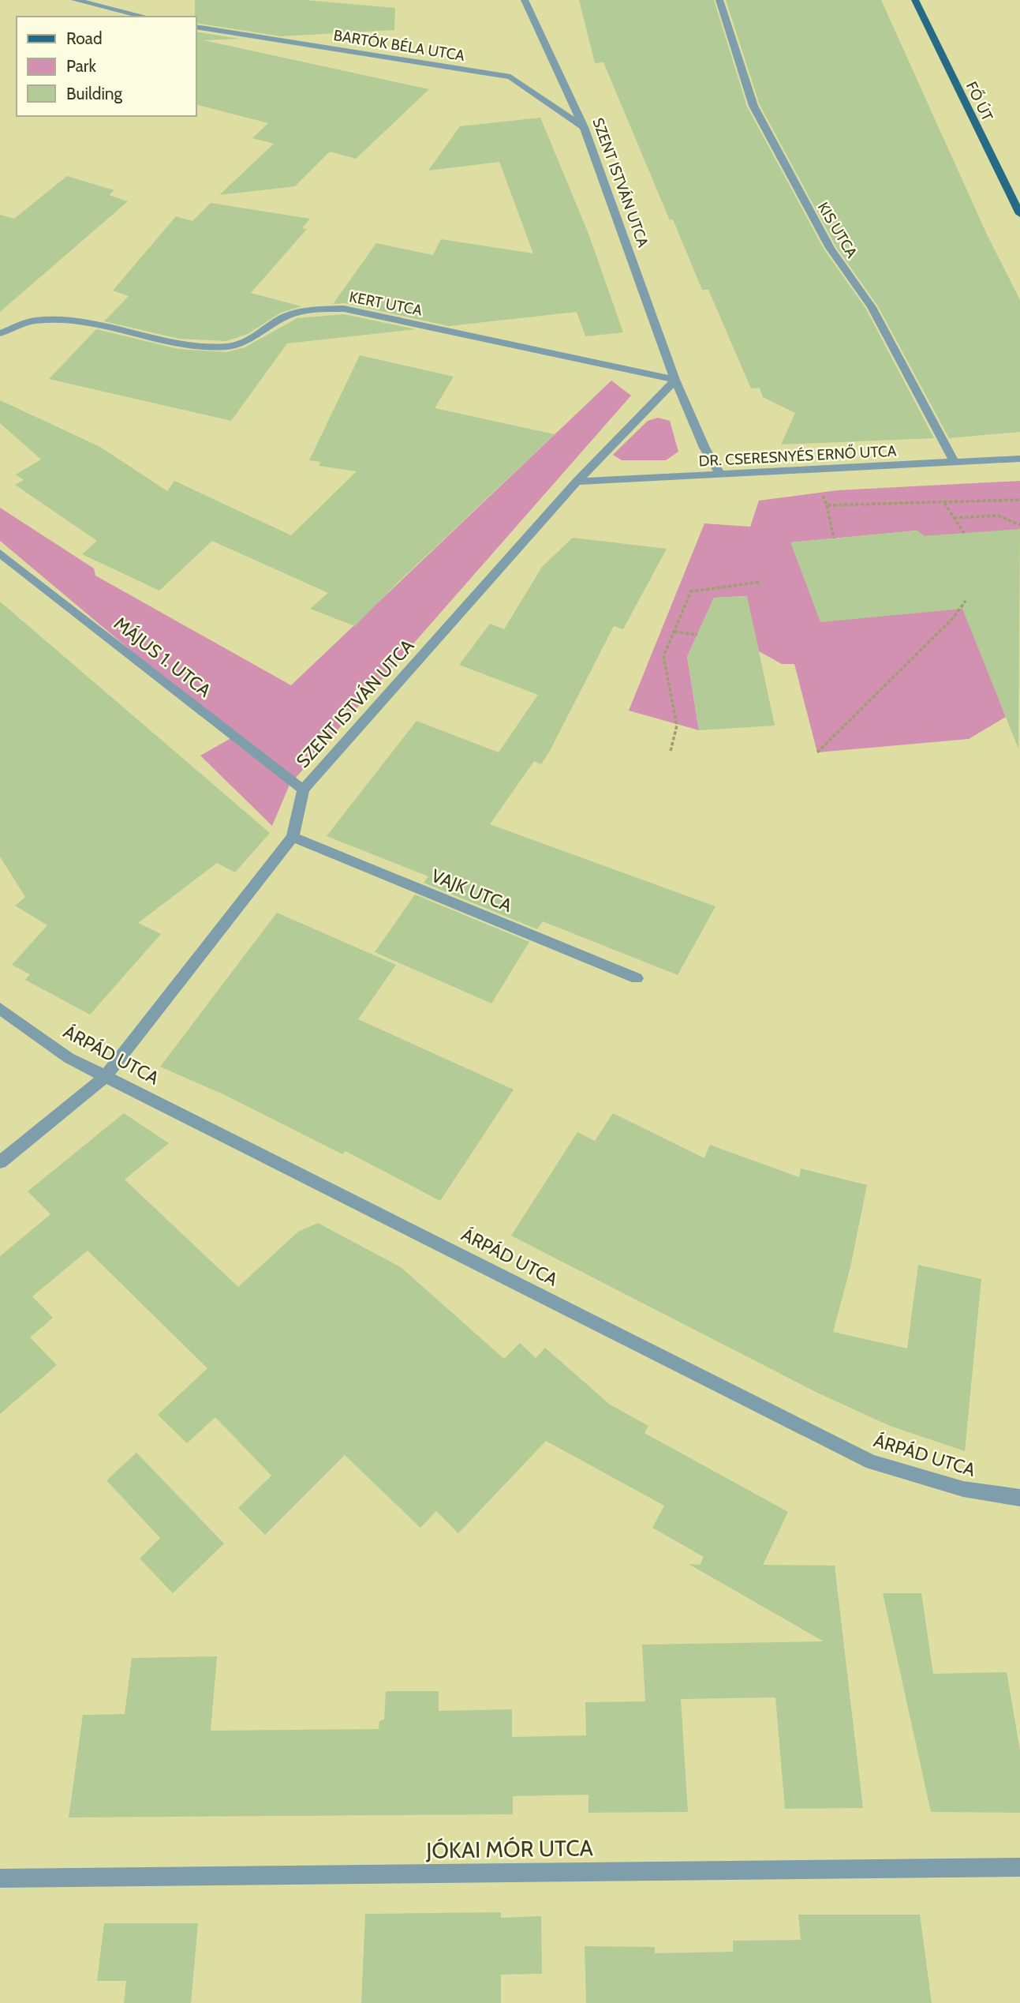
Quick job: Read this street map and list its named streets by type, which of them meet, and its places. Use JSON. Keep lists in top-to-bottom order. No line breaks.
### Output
{"streets":{"main road":["FŐ ÚT"],"street":["BARTÓK BÉLA UTCA","SZENT ISTVÁN UTCA","KIS UTCA","KERT UTCA","DR. CSERESNYÉS ERNŐ UTCA","MÁJUS 1. UTCA","VAJK UTCA","ÁRPÁD UTCA","JÓKAI MÓR UTCA"]},"crossings":[["BARTÓK BÉLA UTCA","SZENT ISTVÁN UTCA"],["SZENT ISTVÁN UTCA","KERT UTCA"],["SZENT ISTVÁN UTCA","DR. CSERESNYÉS ERNŐ UTCA"],["SZENT ISTVÁN UTCA","MÁJUS 1. UTCA"],["SZENT ISTVÁN UTCA","VAJK UTCA"],["SZENT ISTVÁN UTCA","ÁRPÁD UTCA"],["KIS UTCA","DR. CSERESNYÉS ERNŐ UTCA"]],"legend":["Road","Park","Building"]}
